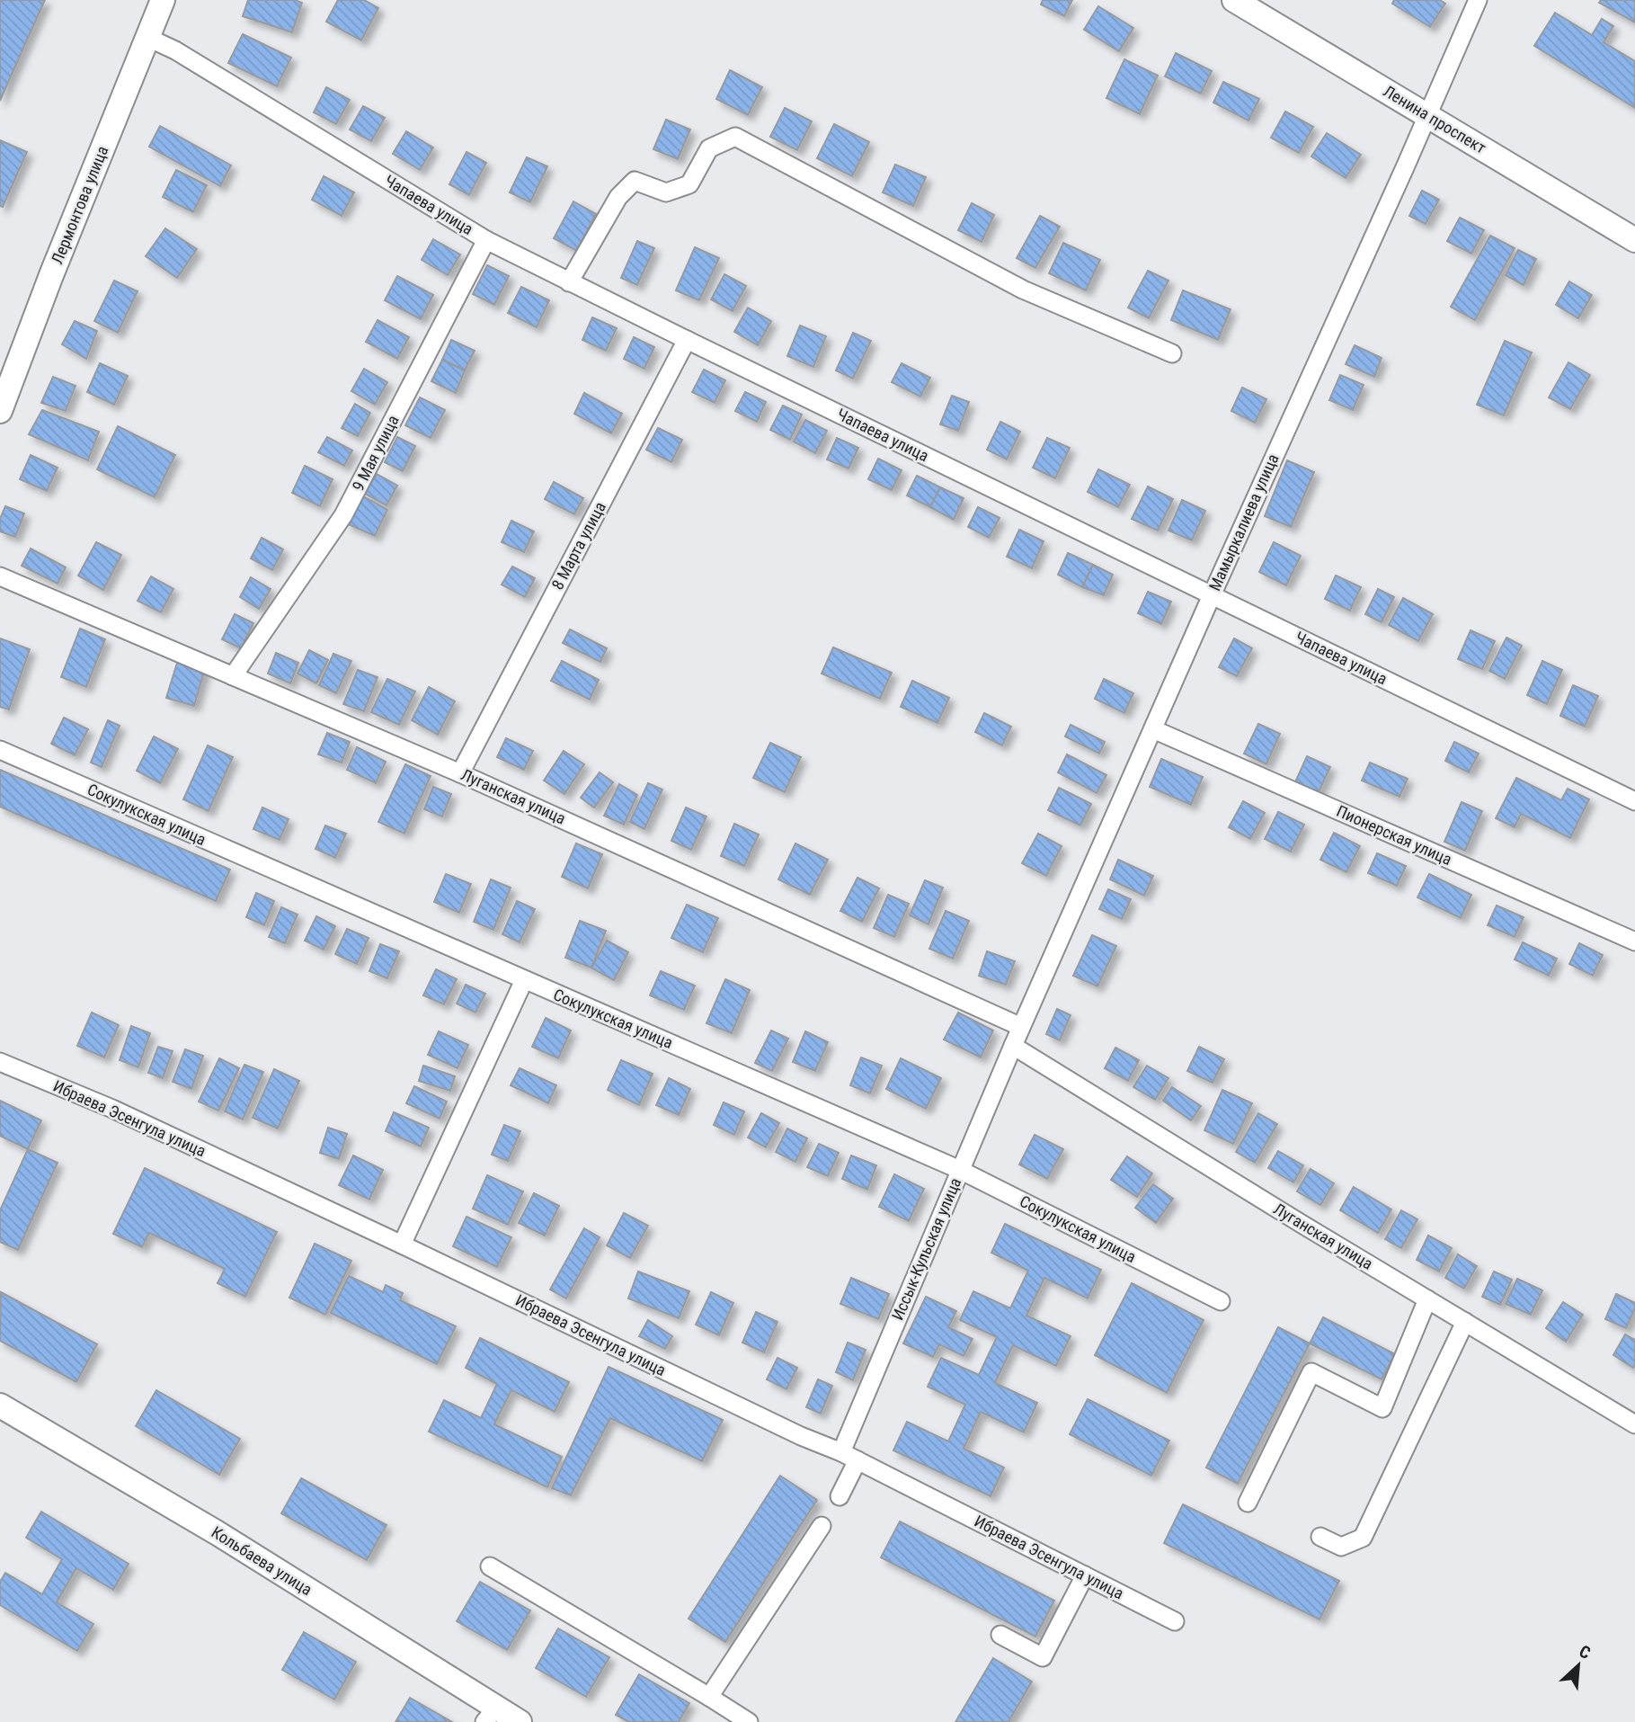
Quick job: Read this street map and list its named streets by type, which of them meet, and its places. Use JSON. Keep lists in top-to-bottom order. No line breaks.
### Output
{"streets":{"main road":["Ленина проспект","Лермонтова улица","Кольбаева улица"],"street":["Чапаева улица","9 Мая улица","Мамыркалиева улица","8 Марта улица","Луганская улица","Сокулукская улица","Пионерская улица","Ибраева Эсенгула улица","Иссык-Кульская улица"]},"crossings":[["Ленина проспект","Мамыркалиева улица"],["Лермонтова улица","Чапаева улица"],["Чапаева улица","9 Мая улица"],["Чапаева улица","Мамыркалиева улица"],["Чапаева улица","8 Марта улица"],["9 Мая улица","Луганская улица"],["Мамыркалиева улица","Луганская улица"],["Мамыркалиева улица","Пионерская улица"],["Мамыркалиева улица","Иссык-Кульская улица"],["8 Марта улица","Луганская улица"],["Луганская улица","Иссык-Кульская улица"],["Сокулукская улица","Иссык-Кульская улица"],["Ибраева Эсенгула улица","Иссык-Кульская улица"]],"north":"top right"}
